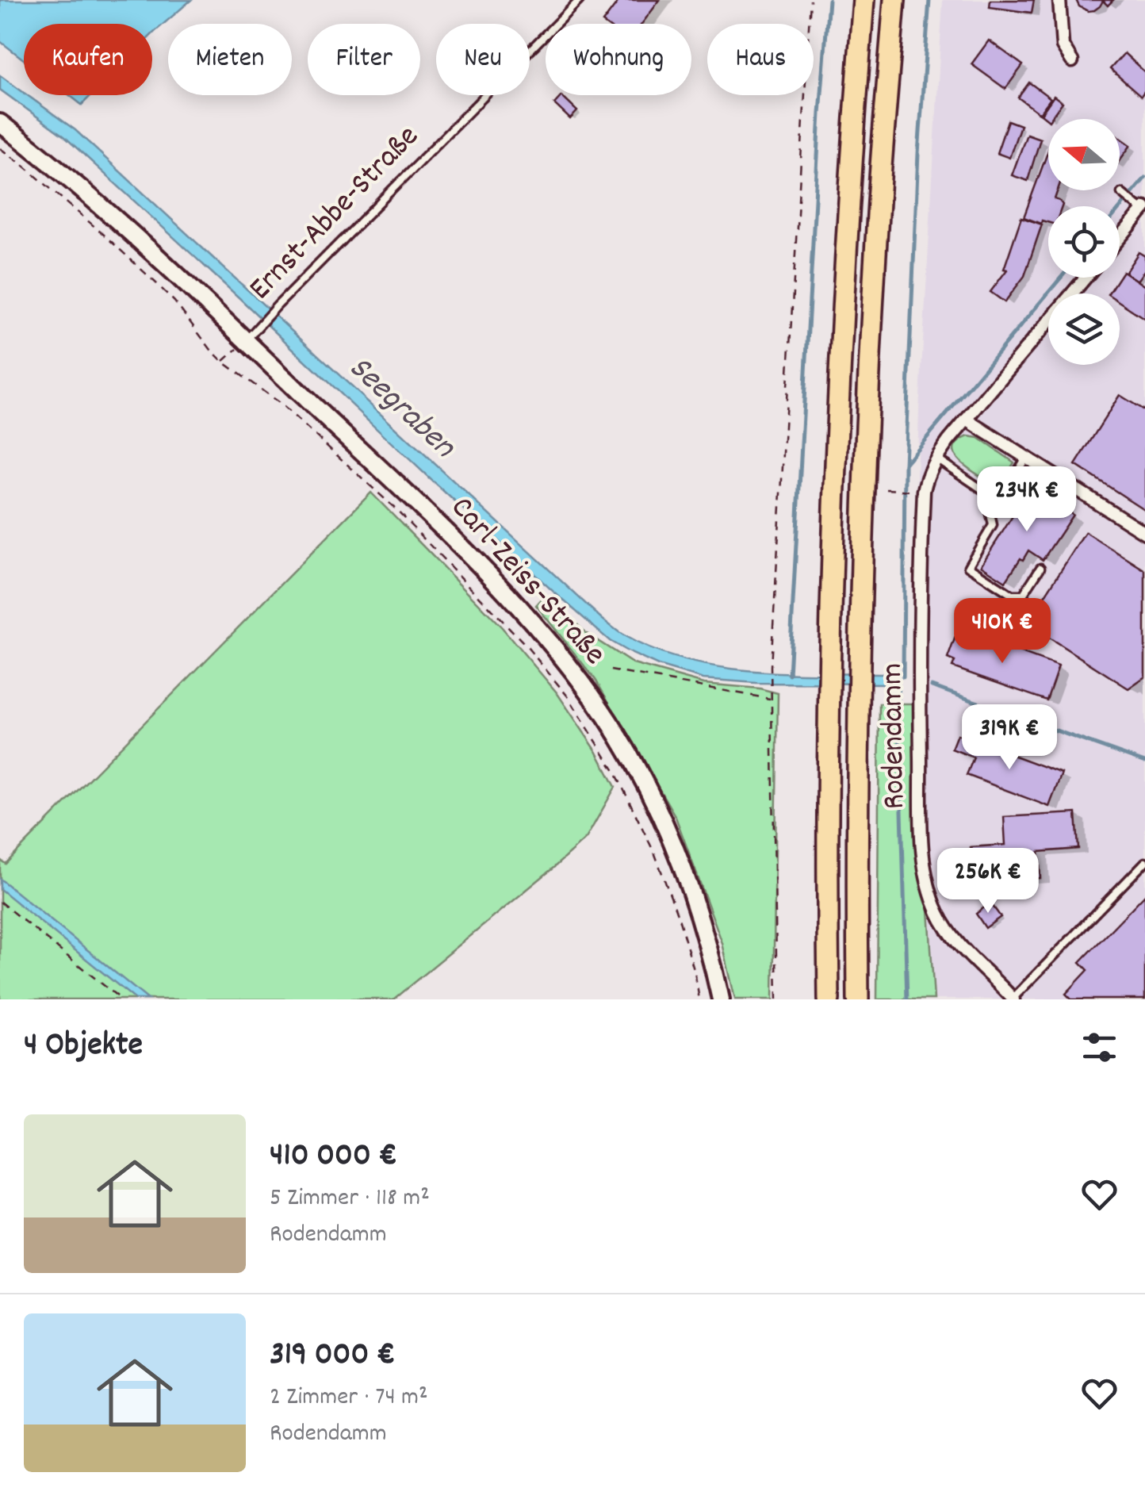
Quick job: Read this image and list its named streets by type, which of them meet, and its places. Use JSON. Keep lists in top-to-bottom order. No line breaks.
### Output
{"streets":{"main road":["Carl-Zeiss-Straße"],"street":["Rodendamm"],"lane":["Ernst-Abbe-Straße"]},"crossings":[["Ernst-Abbe-Straße","Carl-Zeiss-Straße"]],"water":["Seegraben"],"north":"left","page":{"chip":["Kaufen","Mieten","Filter","Neu","Wohnung","Haus"],"price":["234K €","410K €","319K €","256K €"],"heading":"4 Objekte","list":[{"name":"410 000 €","note":"5 Zimmer · 118 m² · Rodendamm"},{"name":"319 000 €","note":"2 Zimmer · 74 m² · Rodendamm"}]}}
